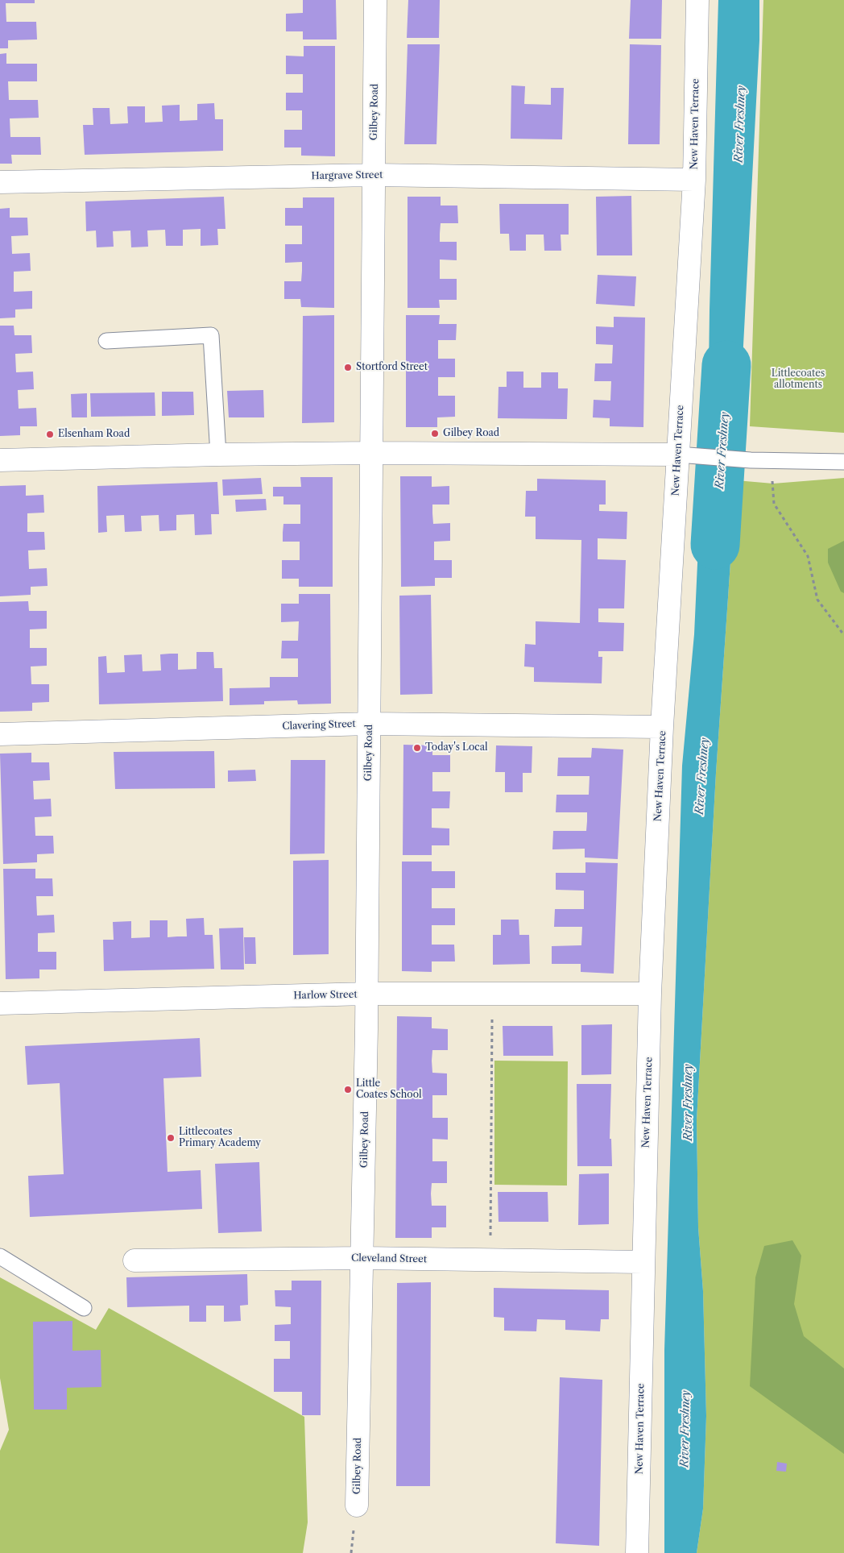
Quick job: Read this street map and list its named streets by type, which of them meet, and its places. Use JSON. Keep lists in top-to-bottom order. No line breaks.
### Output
{"streets":{"street":["Gilbey Road","New Haven Terrace","Hargrave Street","Clavering Street","Harlow Street","Cleveland Street"]},"crossings":[["Gilbey Road","Hargrave Street"],["Gilbey Road","Clavering Street"],["Gilbey Road","Harlow Street"],["Gilbey Road","Cleveland Street"],["New Haven Terrace","Hargrave Street"],["New Haven Terrace","Clavering Street"],["New Haven Terrace","Harlow Street"],["New Haven Terrace","Cleveland Street"]],"water":["River Freshney"],"parks":["Littlecoates allotments"],"places":["Stortford Street","Gilbey Road","Elsenham Road","Today's Local","Little Coates School","Littlecoates Primary Academy"]}
